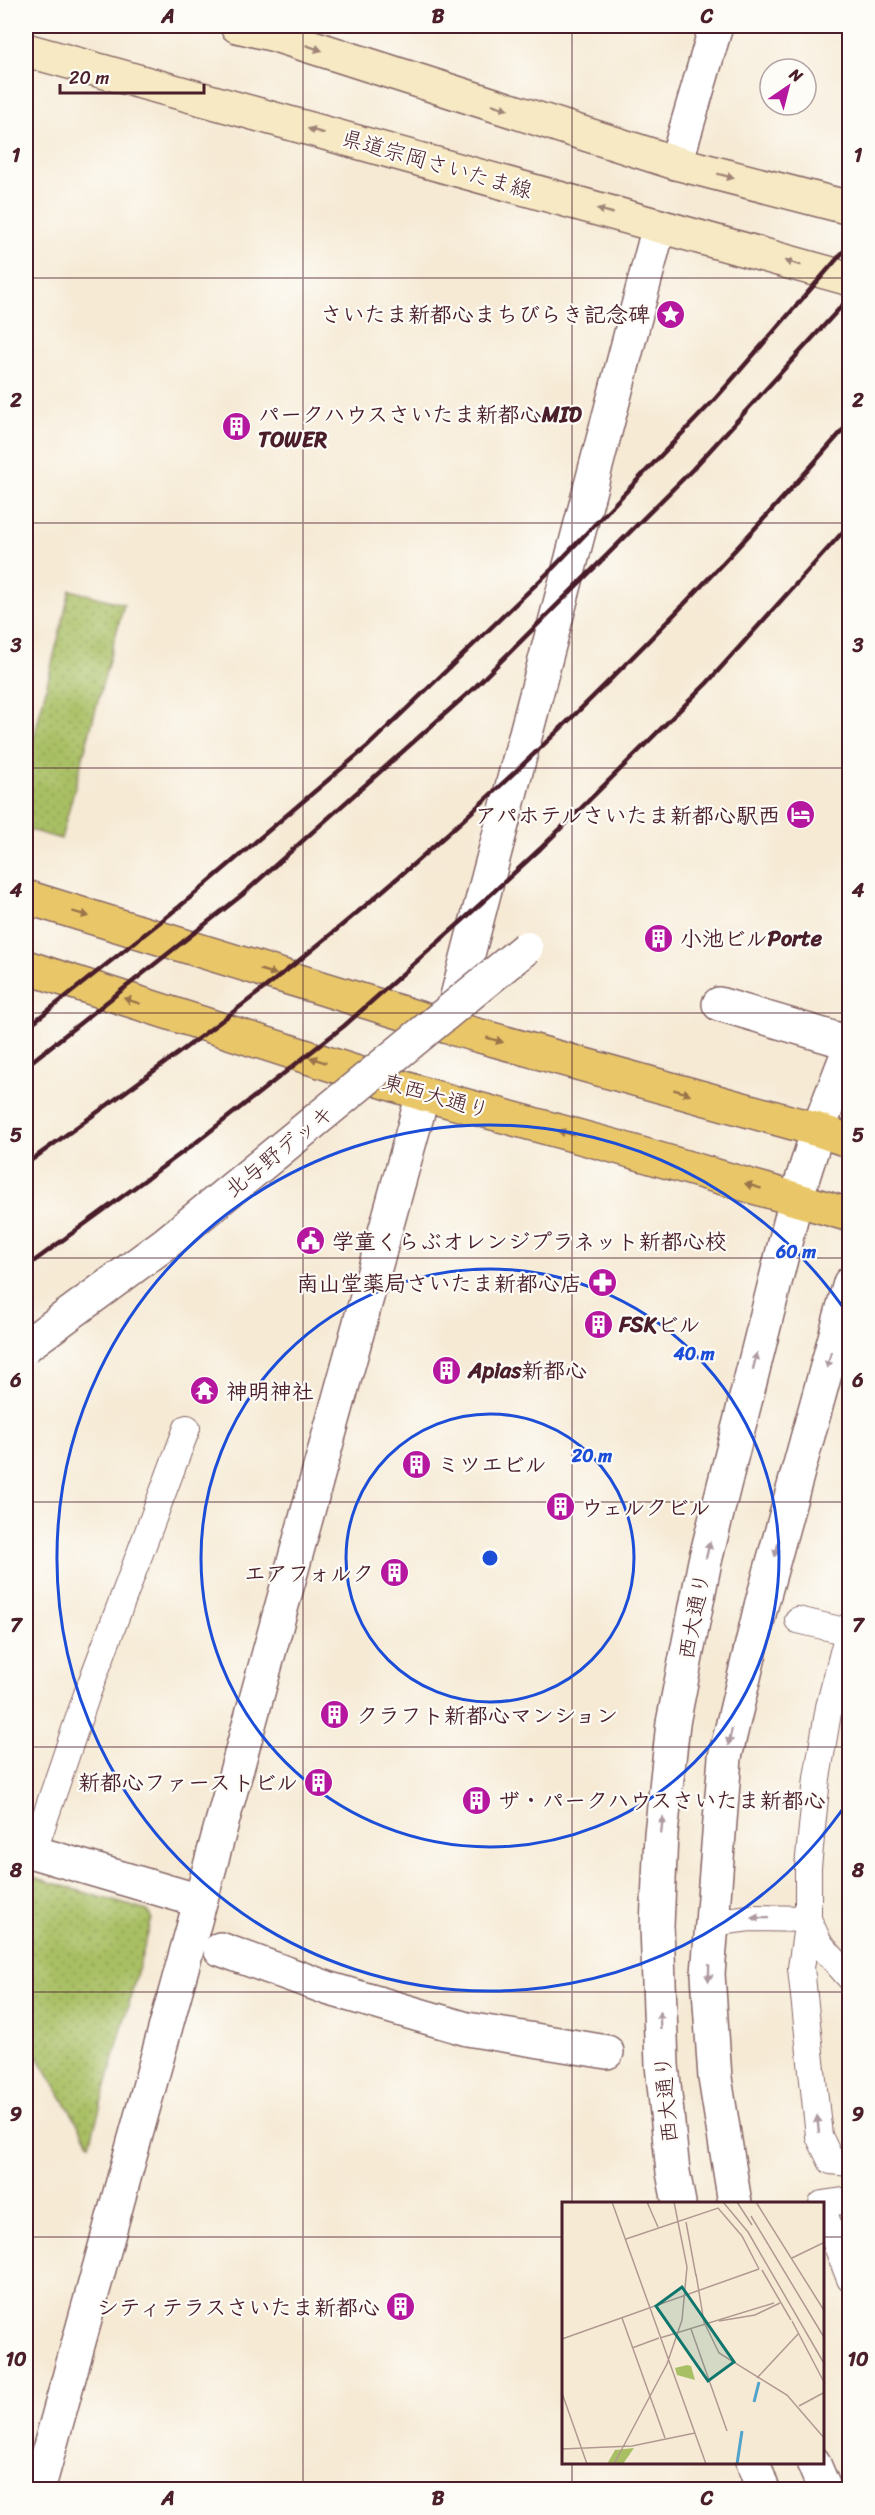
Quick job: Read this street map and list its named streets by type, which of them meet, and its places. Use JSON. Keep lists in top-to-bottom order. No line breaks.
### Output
{"streets":{"main road":["県道宗岡さいたま線","東西大通り"],"street":["北与野デッキ","西大通り"]},"crossings":[["東西大通り","西大通り"]],"places":{"place":["さいたま新都心まちびらき記念碑"],"building":["パークハウスさいたま新都心MID TOWER","小池ビルPorte","FSKビル","Apias新都心","ミツエビル","ウェルクビル","エアフォルク","クラフト新都心マンション","新都心ファーストビル","ザ・パークハウスさいたま新都心","シティテラスさいたま新都心"],"hotel":["アパホテルさいたま新都心駅西"],"public building":["学童くらぶオレンジプラネット新都心校"],"pharmacy":["南山堂薬局さいたま新都心店"],"temple":["神明神社"]},"scale_bar":"20 m","north":"top right","grid":{"columns":["A","B","C"],"rows":["1","2","3","4","5","6","7","8","9","10"]},"rings":["60 m","40 m","20 m"]}
